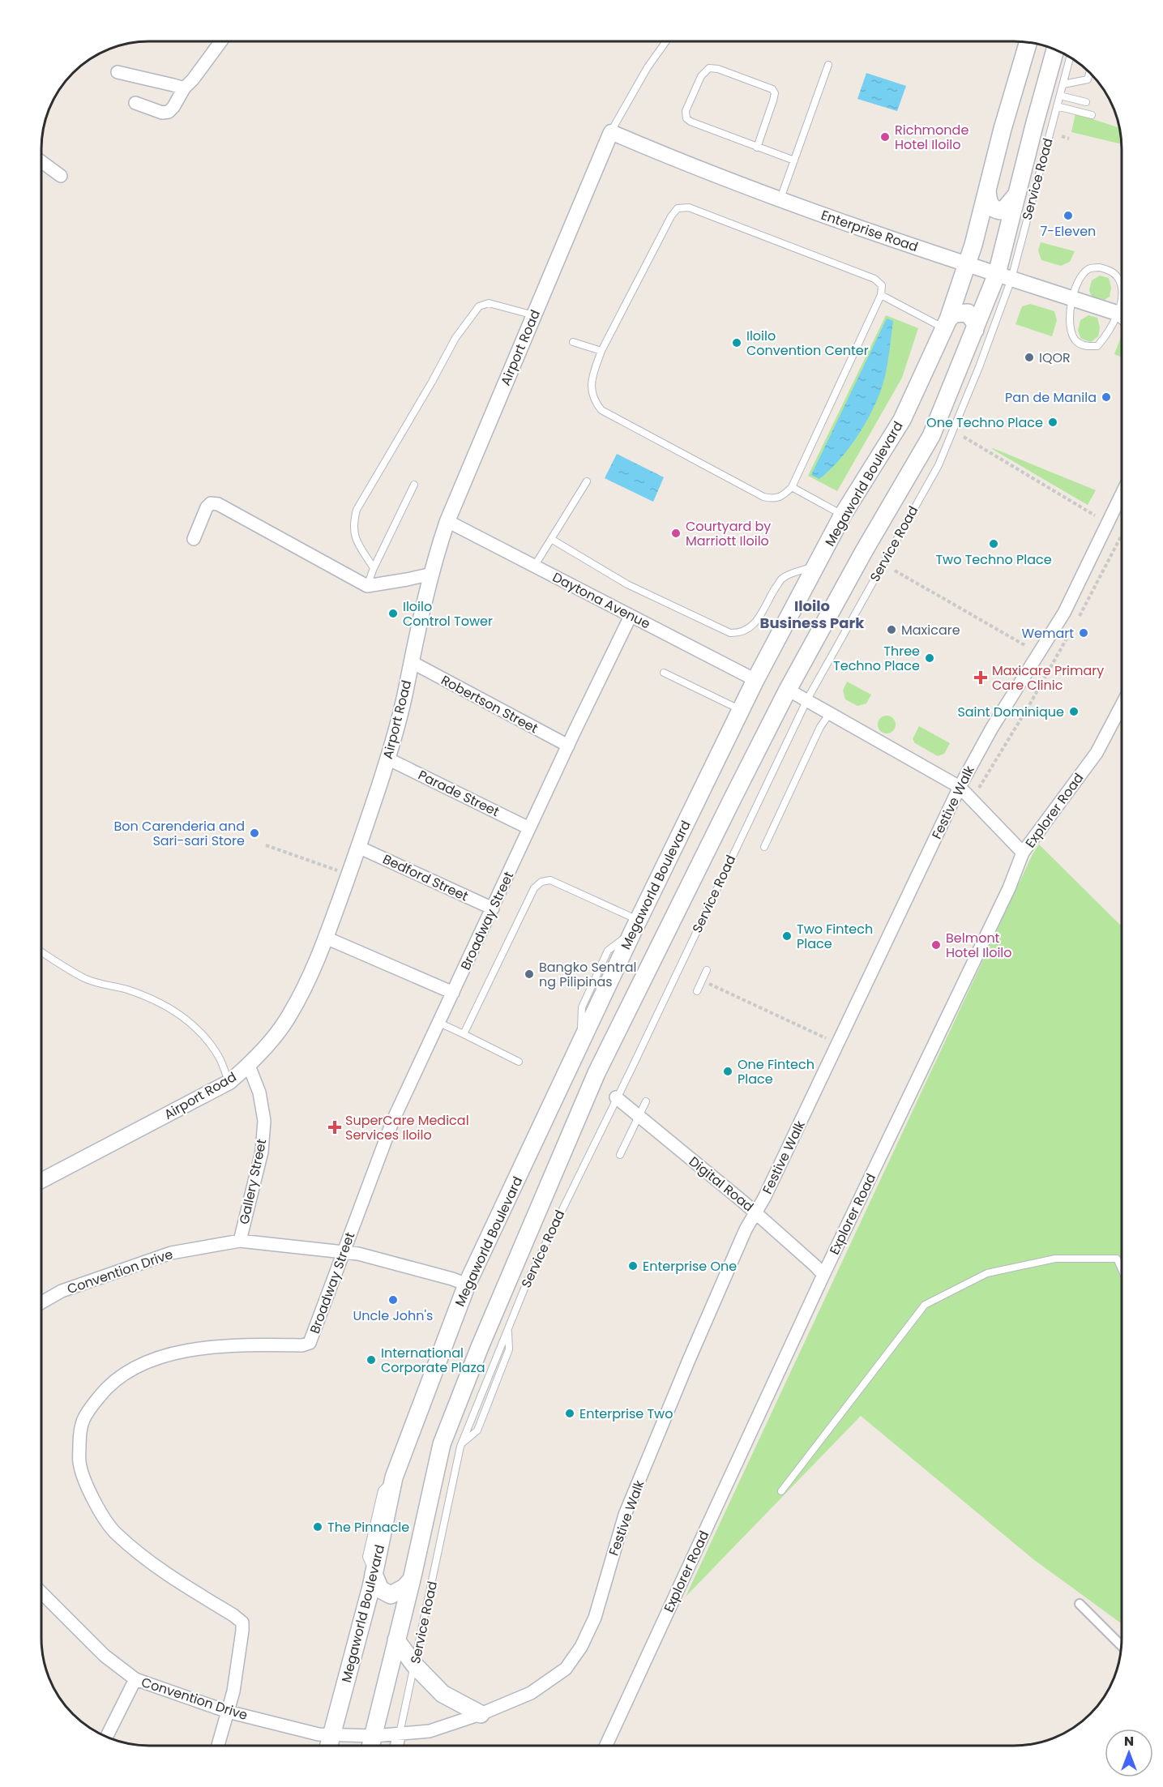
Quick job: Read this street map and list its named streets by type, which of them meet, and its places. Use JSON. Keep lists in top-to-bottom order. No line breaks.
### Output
{"streets":{"main road":["Megaworld Boulevard"],"street":["Service Road","Enterprise Road","Airport Road","Daytona Avenue","Robertson Street","Parade Street","Festive Walk","Explorer Road","Bedford Street","Broadway Street","Gallery Street","Digital Road","Convention Drive"]},"crossings":[["Service Road","Enterprise Road"],["Service Road","Festive Walk"],["Service Road","Digital Road"],["Enterprise Road","Airport Road"],["Enterprise Road","Megaworld Boulevard"],["Airport Road","Daytona Avenue"],["Airport Road","Robertson Street"],["Airport Road","Parade Street"],["Airport Road","Bedford Street"],["Airport Road","Gallery Street"],["Megaworld Boulevard","Daytona Avenue"],["Megaworld Boulevard","Convention Drive"],["Daytona Avenue","Broadway Street"],["Robertson Street","Broadway Street"],["Parade Street","Broadway Street"],["Festive Walk","Digital Road"],["Festive Walk","Convention Drive"],["Explorer Road","Digital Road"],["Bedford Street","Broadway Street"],["Broadway Street","Convention Drive"],["Gallery Street","Convention Drive"]],"districts":["Iloilo Business Park"],"places":{"other":["Richmonde Hotel Iloilo","7-Eleven","Iloilo Convention Center","IQOR","Pan de Manila","One Techno Place","Courtyard by Marriott Iloilo","Two Techno Place","Iloilo Control Tower","Maxicare","Wemart","Three Techno Place","Saint Dominique","Bon Carenderia and Sari-sari Store","Two Fintech Place","Belmont Hotel Iloilo","Bangko Sentral ng Pilipinas","One Fintech Place","Enterprise One","Uncle John's","International Corporate Plaza","Enterprise Two","The Pinnacle"],"health":["Maxicare Primary Care Clinic","SuperCare Medical Services Iloilo"]},"north":"top"}
